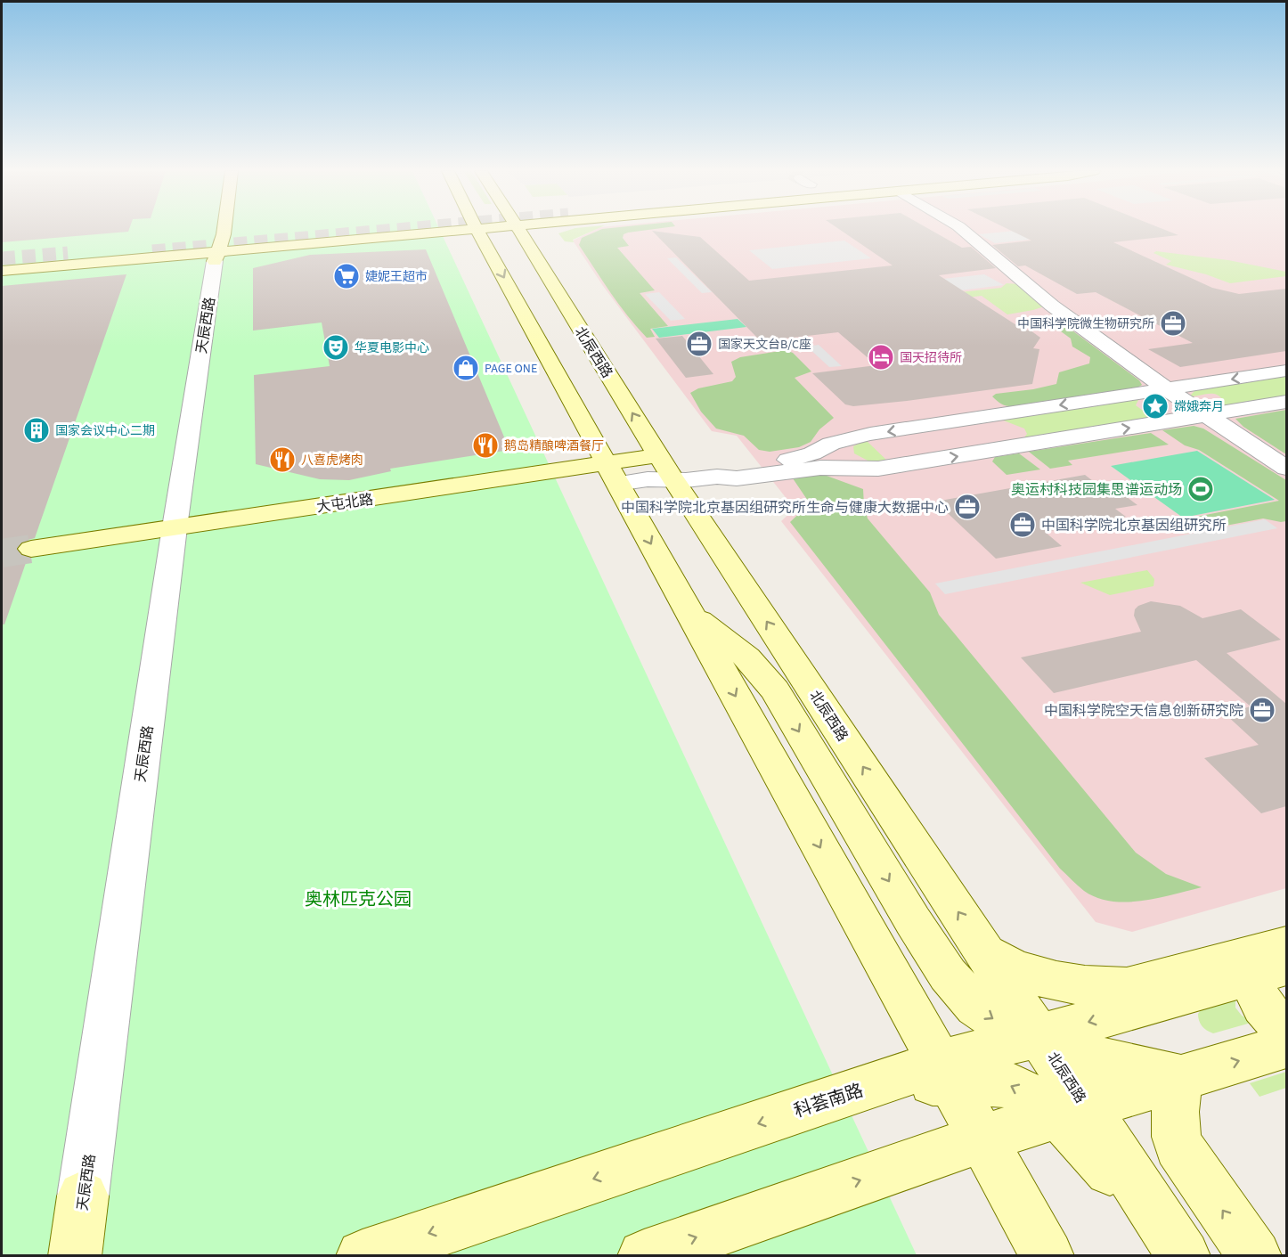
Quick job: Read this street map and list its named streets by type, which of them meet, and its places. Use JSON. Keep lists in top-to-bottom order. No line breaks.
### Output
{"streets":{"main road":["天辰西路","北辰西路","大屯北路","科荟南路"]},"crossings":[["天辰西路","大屯北路"],["北辰西路","科荟南路"]],"parks":["奥林匹克公园"],"places":{"supermarket":["婕妮王超市"],"office":["中国科学院微生物研究所","国家天文台B/C座","中国科学院北京基因组研究所生命与健康大数据中心","中国科学院北京基因组研究所","中国科学院空天信息创新研究院"],"theatre":["华夏电影中心"],"hotel":["国天招待所"],"shop":["PAGE ONE"],"place":["嫦娥奔月"],"building":["国家会议中心二期"],"restaurant":["鹅岛精酿啤酒餐厅","八喜虎烤肉"],"sports":["奥运村科技园集思谱运动场"]}}
